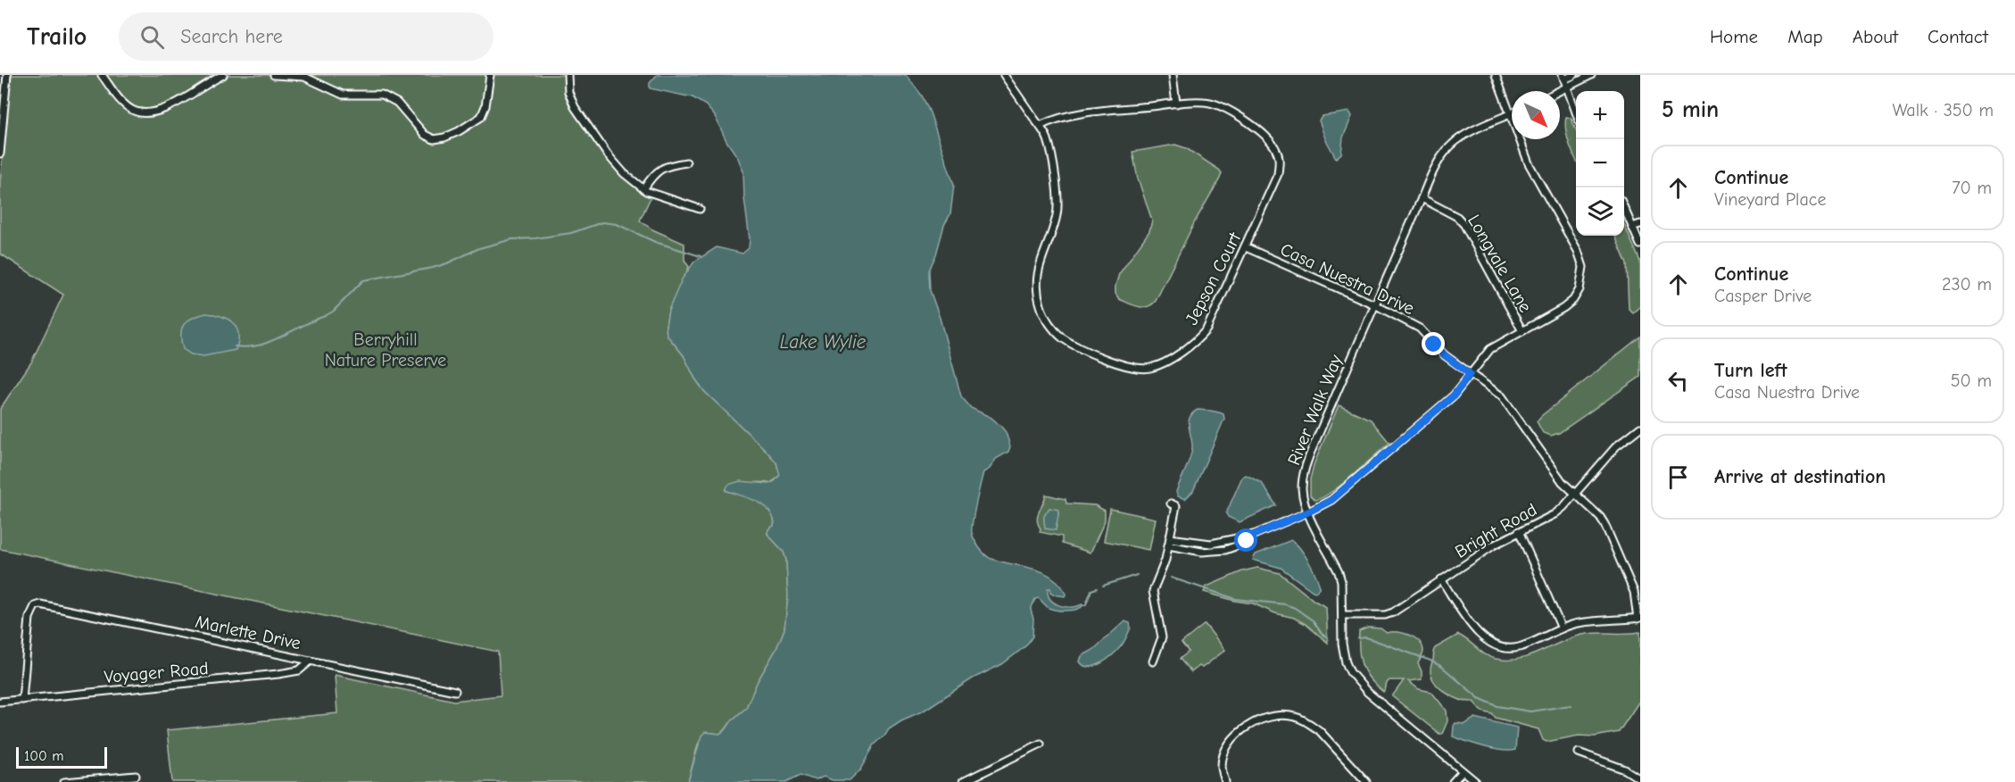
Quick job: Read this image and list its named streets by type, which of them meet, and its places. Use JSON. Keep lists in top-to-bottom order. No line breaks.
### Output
{"streets":{"street":["Longvale Lane","Jepson Court","Casa Nuestra Drive","River Walk Way","Bright Road","Marlette Drive","Voyager Road"]},"crossings":[["Longvale Lane","River Walk Way"],["Jepson Court","Casa Nuestra Drive"],["Casa Nuestra Drive","River Walk Way"],["Casa Nuestra Drive","Bright Road"],["River Walk Way","Bright Road"],["Marlette Drive","Voyager Road"]],"water":["Lake Wylie"],"parks":["Berryhill Nature Preserve"],"scale_bar":"100 m","north":"bottom right","page":{"header":"Trailo","search":"Search here","nav":["Home","Map","About","Contact"],"heading":["5 min","Walk · 350 m"],"map_buttons":["+","−"],"list":[["Continue","Vineyard Place","70 m"],["Continue","Casper Drive","230 m"],["Turn left","Casa Nuestra Drive","50 m"],"Arrive at destination"],"scale":"100 m"}}
